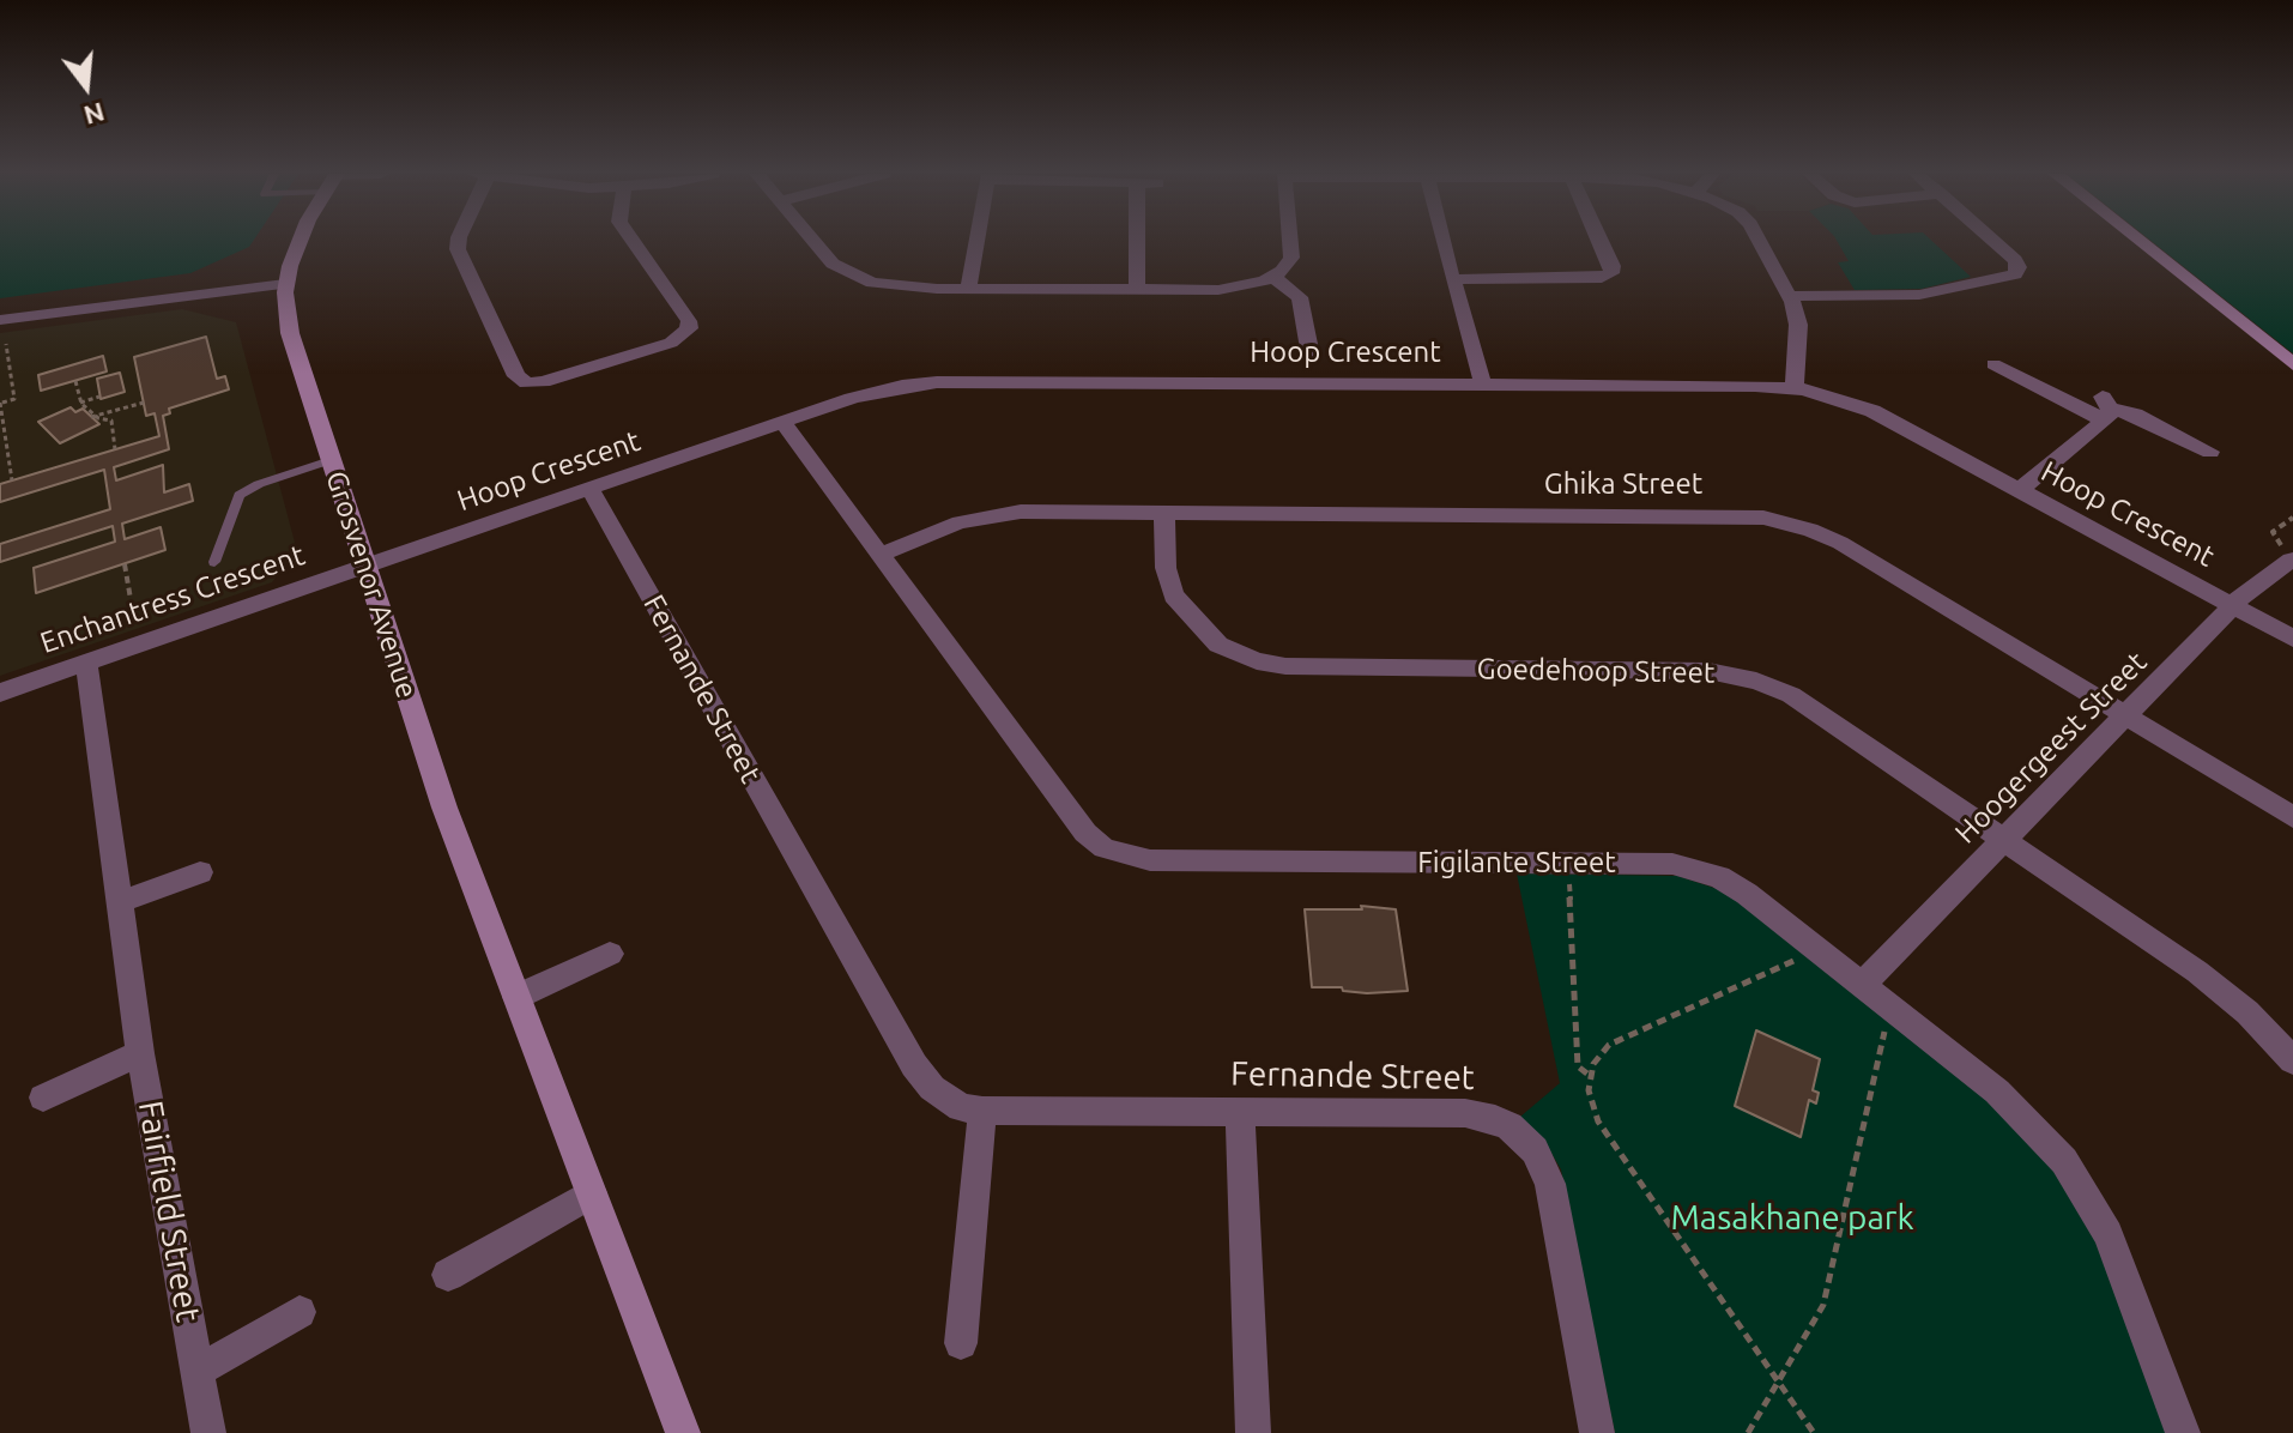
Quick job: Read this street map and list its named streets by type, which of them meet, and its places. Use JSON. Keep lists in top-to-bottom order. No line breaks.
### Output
{"streets":{"street":["Hoop Crescent","Ghika Street","Grosvenor Avenue","Enchantress Crescent","Goedehoop Street","Fernande Street","Hoogergeest Street","Figilante Street","Fairfield Street"]},"crossings":[["Hoop Crescent","Grosvenor Avenue"],["Hoop Crescent","Enchantress Crescent"],["Hoop Crescent","Fernande Street"],["Hoop Crescent","Hoogergeest Street"],["Hoop Crescent","Figilante Street"],["Ghika Street","Goedehoop Street"],["Ghika Street","Hoogergeest Street"],["Ghika Street","Figilante Street"],["Grosvenor Avenue","Enchantress Crescent"],["Enchantress Crescent","Fairfield Street"],["Goedehoop Street","Hoogergeest Street"],["Hoogergeest Street","Figilante Street"]],"parks":["Masakhane park"],"north":"bottom"}
